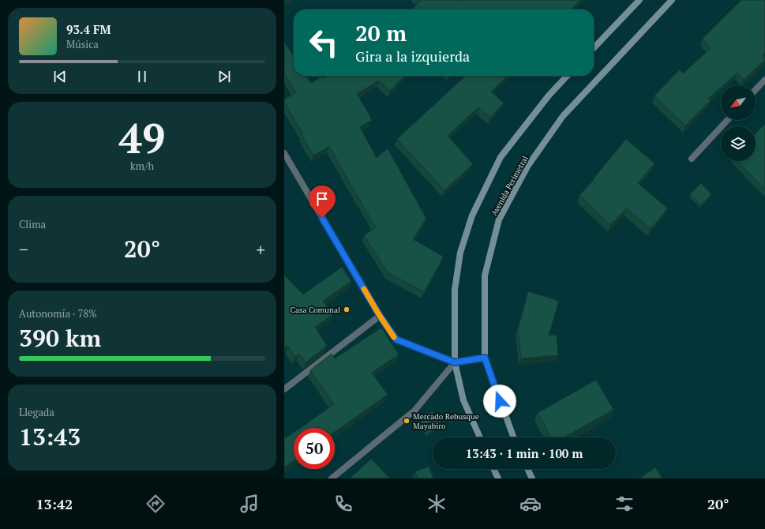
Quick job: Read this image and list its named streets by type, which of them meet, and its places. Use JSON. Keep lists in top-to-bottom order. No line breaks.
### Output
{"streets":{"main road":["Avenida Perimetral"]},"places":["Casa Comunal","Mercado Rebusque Mayabiro"],"north":"bottom left","page":{"turn":["20 m","Gira a la izquierda"],"song":["93.4 FM","Música"],"tile":[["49","km/h"],"Clima",["Autonomía · 78%","390 km"],["Llegada","13:43"]],"heat":["−","20°","+"],"limit":"50","trip":"13:43 · 1 min · 100 m","tabs":["13:42","20°"]}}
